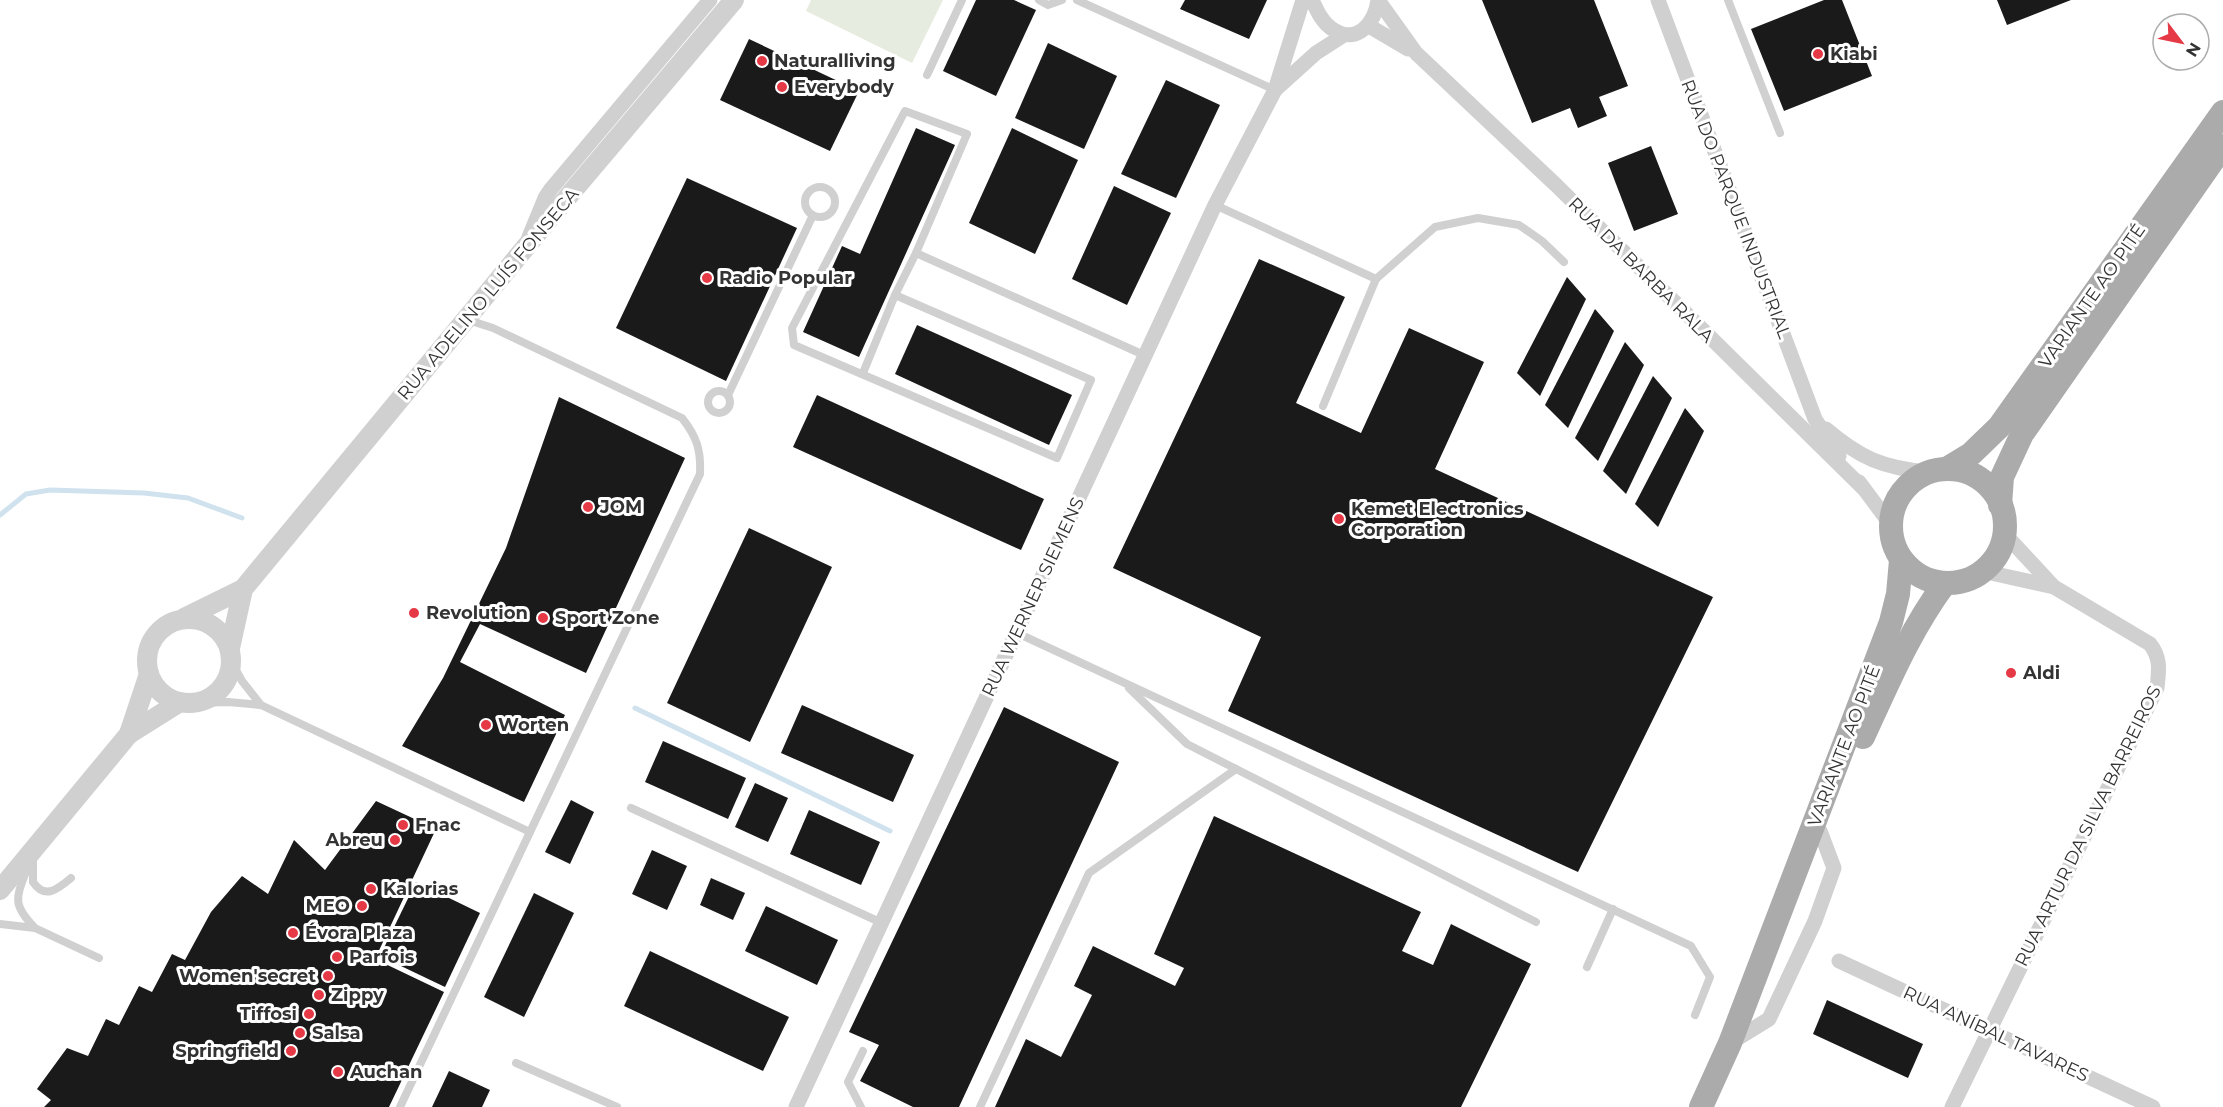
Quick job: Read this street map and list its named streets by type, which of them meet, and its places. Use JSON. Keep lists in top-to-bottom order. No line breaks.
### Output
{"streets":{"main road":["VARIANTE AO PITÉ"],"street":["RUA DO PARQUE INDUSTRIAL","RUA DA BARBA RALA","RUA ADELINO LUÍS FONSECA","RUA WERNER SIEMENS","RUA ARTUR DA SILVA BARREIROS","RUA ANÍBAL TAVARES"]},"crossings":[["RUA DO PARQUE INDUSTRIAL","RUA DA BARBA RALA"],["RUA DA BARBA RALA","VARIANTE AO PITÉ"],["RUA DA BARBA RALA","RUA WERNER SIEMENS"],["RUA ARTUR DA SILVA BARREIROS","RUA ANÍBAL TAVARES"]],"places":["Kiabi","Naturalliving","Everybody","Radio Popular","JOM","Kemet Electronics Corporation","Revolution","Sport Zone","Aldi","Worten","Fnac","Abreu","Kalorias","MEO","Évora Plaza","Parfois","Women'secret","Zippy","Tiffosi","Salsa","Springfield","Auchan"],"north":"bottom right"}
